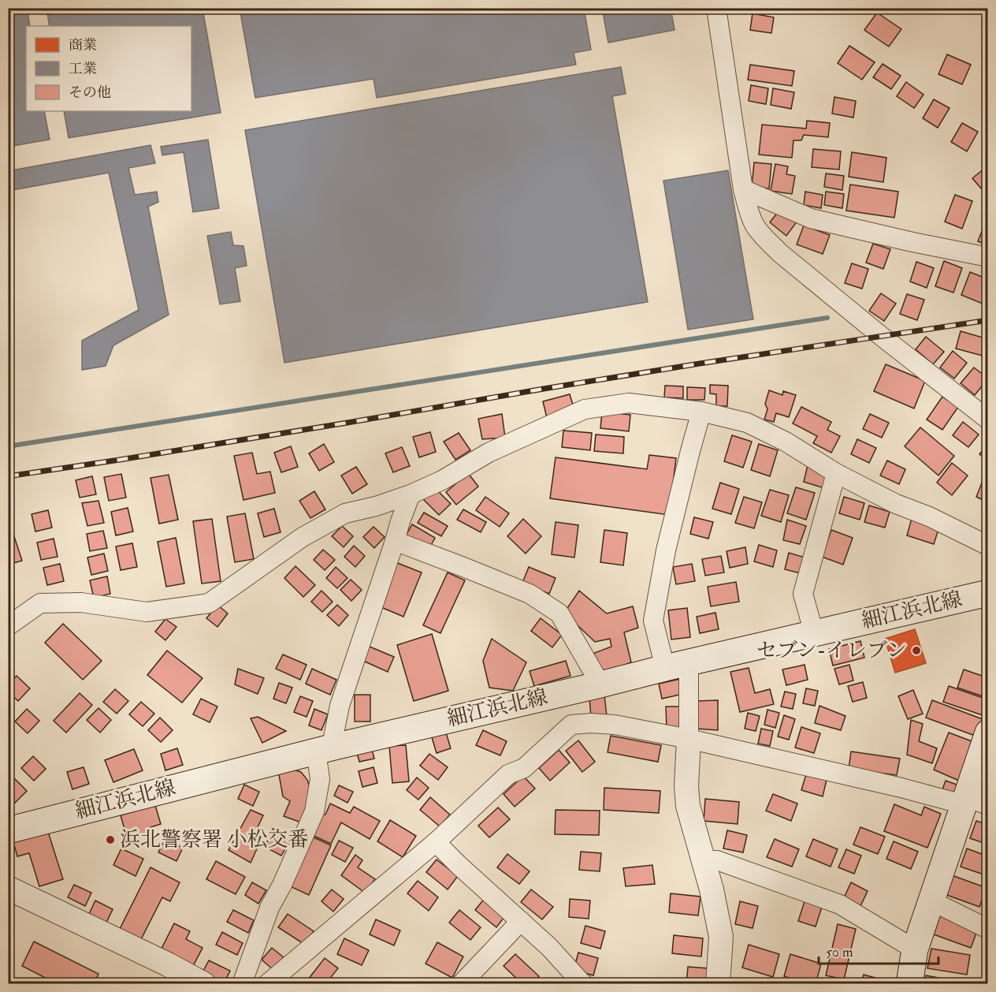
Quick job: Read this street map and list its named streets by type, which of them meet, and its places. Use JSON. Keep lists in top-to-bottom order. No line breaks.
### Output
{"streets":{"main road":["細江浜北線"]},"places":["セブン-イレブン","浜北警察署 小松交番"],"legend":["商業","工業","その他"],"scale_bar":"50 m"}
